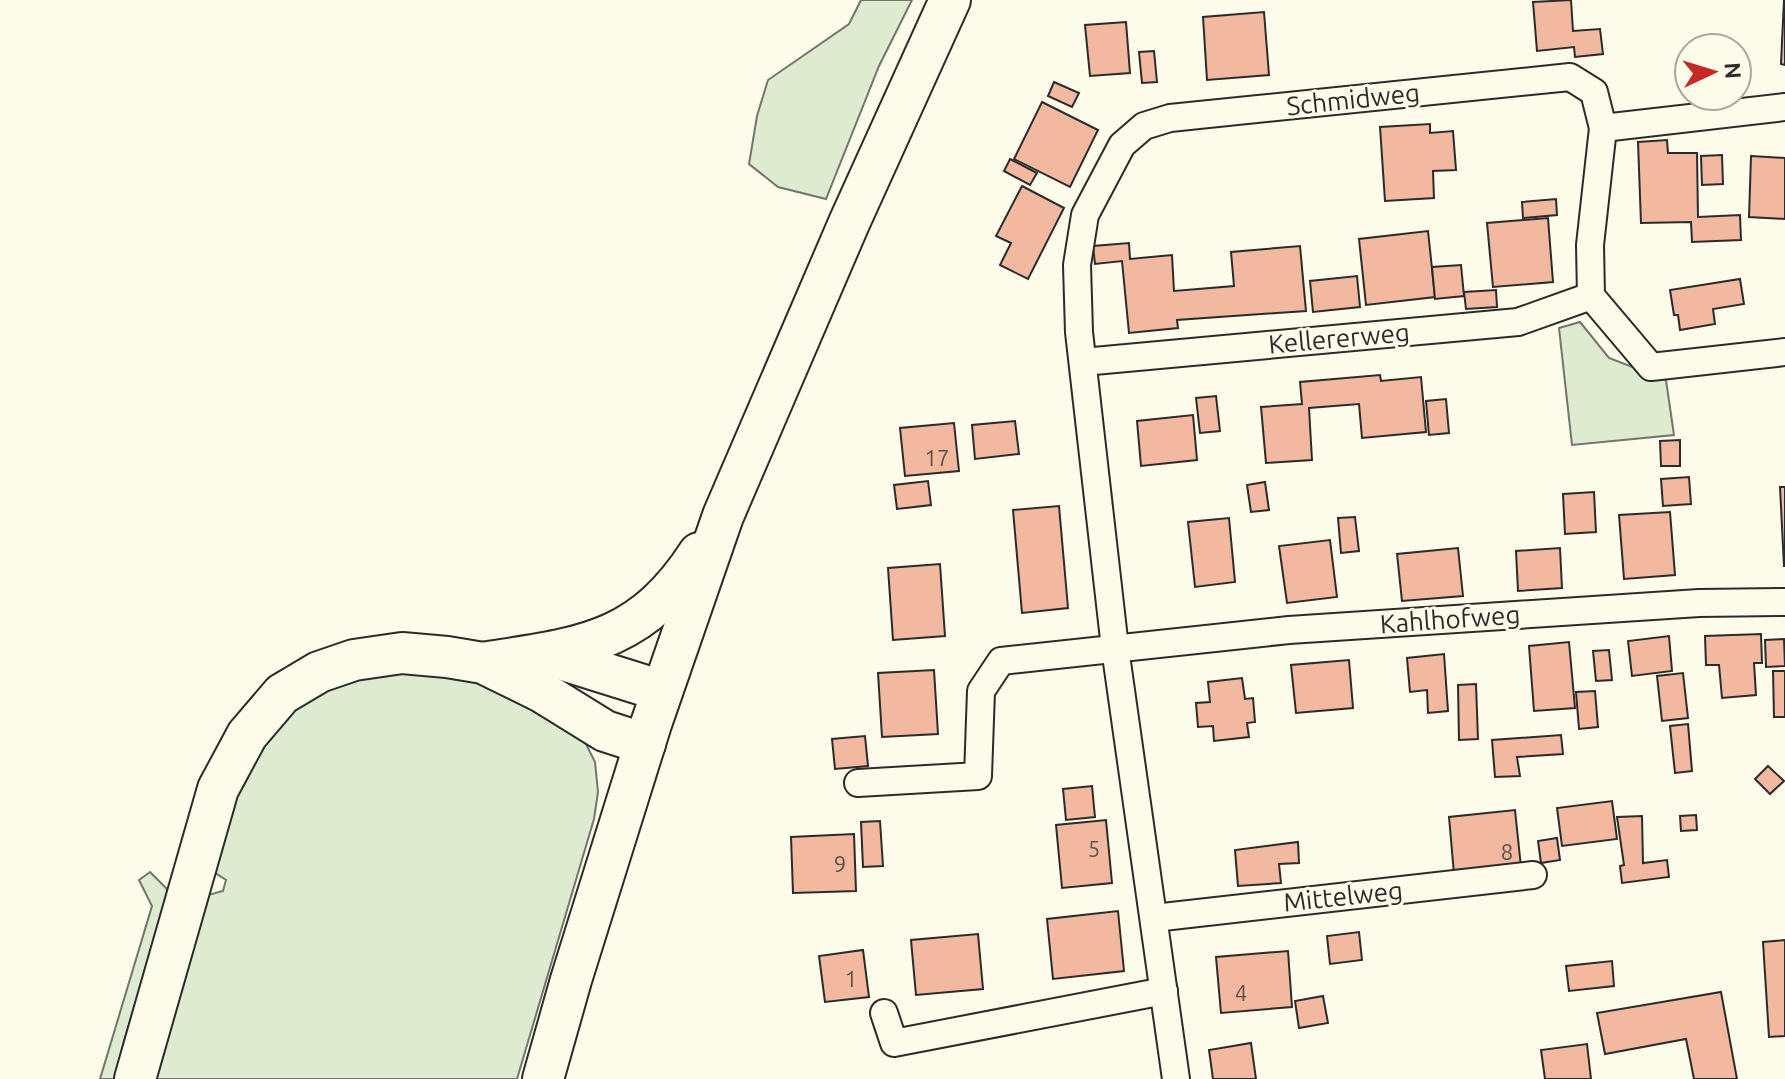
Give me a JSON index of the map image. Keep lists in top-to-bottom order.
{
  "streets": {
    "street": [
      "Schmidweg",
      "Kellererweg",
      "Kahlhofweg",
      "Mittelweg"
    ]
  },
  "crossings": [
    ["Schmidweg", "Kellererweg"]
  ],
  "house_numbers": [
    "17",
    "5",
    "8",
    "9",
    "1",
    "4"
  ],
  "north": "right"
}
